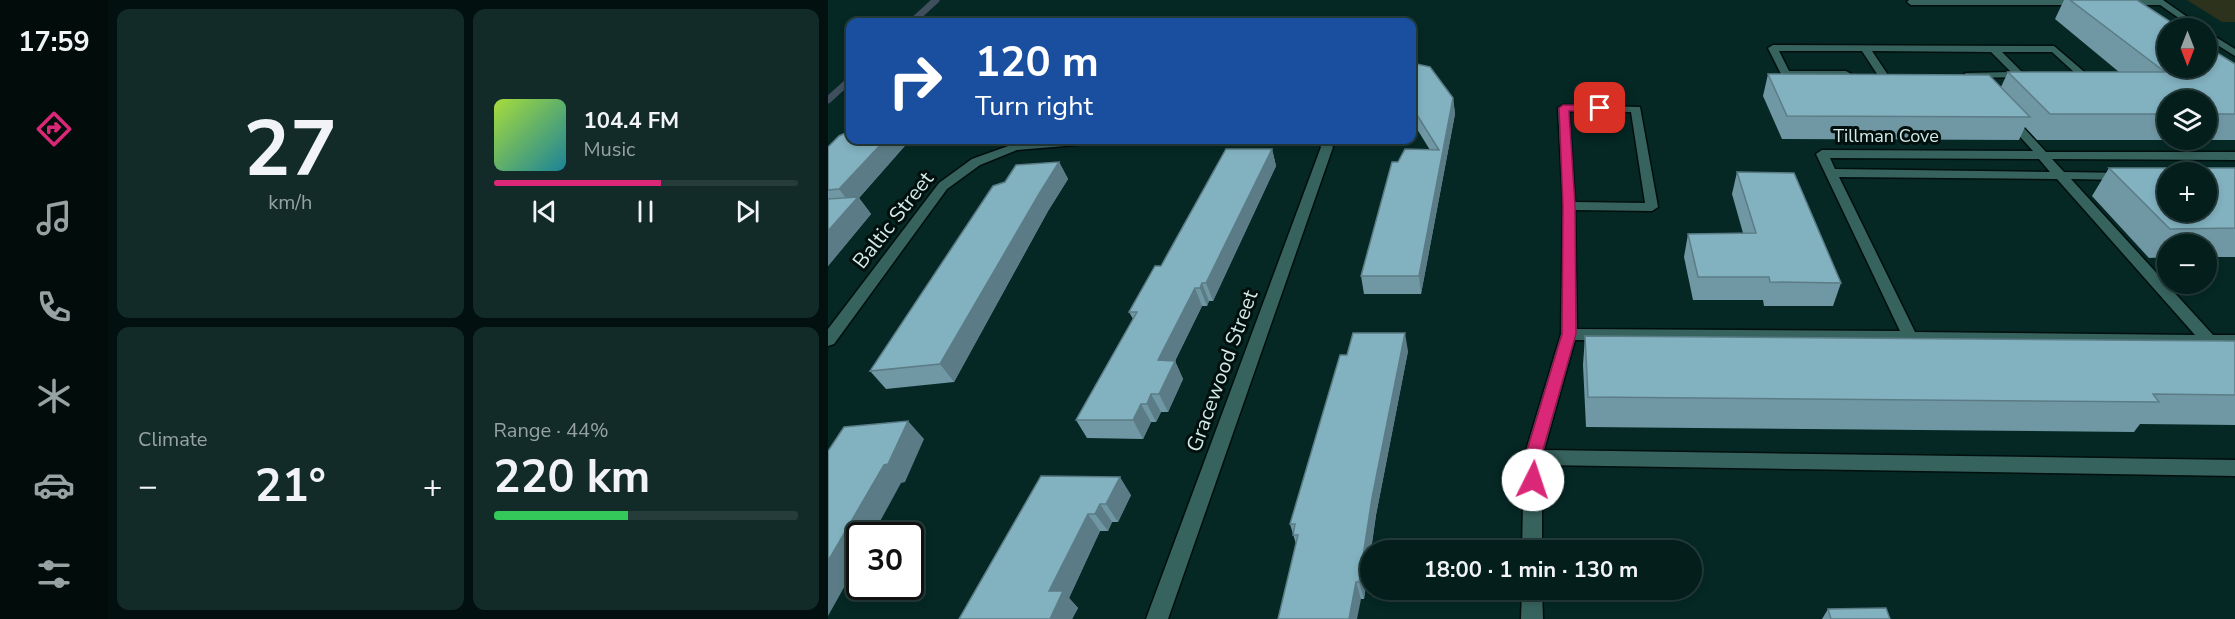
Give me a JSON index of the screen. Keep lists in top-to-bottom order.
{
  "streets": {
    "street": ["Tillman Cove", "Baltic Street", "Gracewood Street"]
  },
  "north": "bottom",
  "page": {
    "tabs": "17:59",
    "tile": [
      ["27", "km/h"],
      "Climate",
      ["Range · 44%", "220 km"]
    ],
    "map_buttons": ["+", "−"],
    "turn": ["120 m", "Turn right"],
    "song": ["104.4 FM", "Music"],
    "heat": ["−", "21°", "+"],
    "limit": "30",
    "trip": "18:00 · 1 min · 130 m"
  }
}
